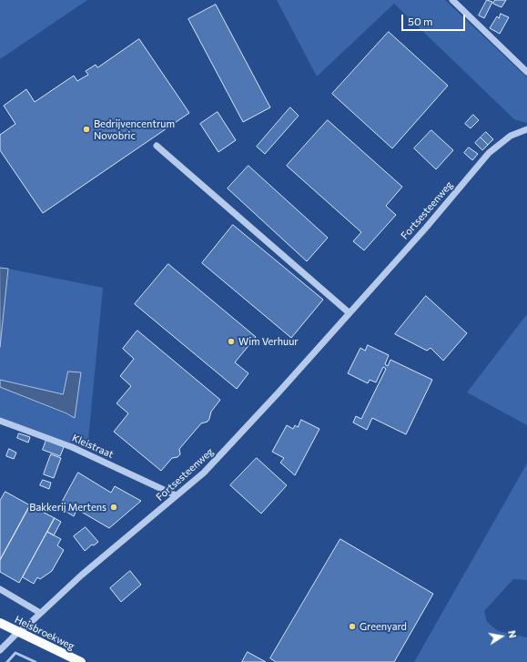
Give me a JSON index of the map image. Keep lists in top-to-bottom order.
{
  "streets": {
    "main road": ["Heisbroekweg"],
    "street": ["Fortsesteenweg", "Kleistraat"]
  },
  "crossings": [
    ["Fortsesteenweg", "Kleistraat"],
    ["Fortsesteenweg", "Heisbroekweg"]
  ],
  "places": [
    "Bedrijvencentrum Novobric",
    "Wim Verhuur",
    "Bakkerij Mertens",
    "Greenyard"
  ],
  "scale_bar": "50 m",
  "north": "right"
}
